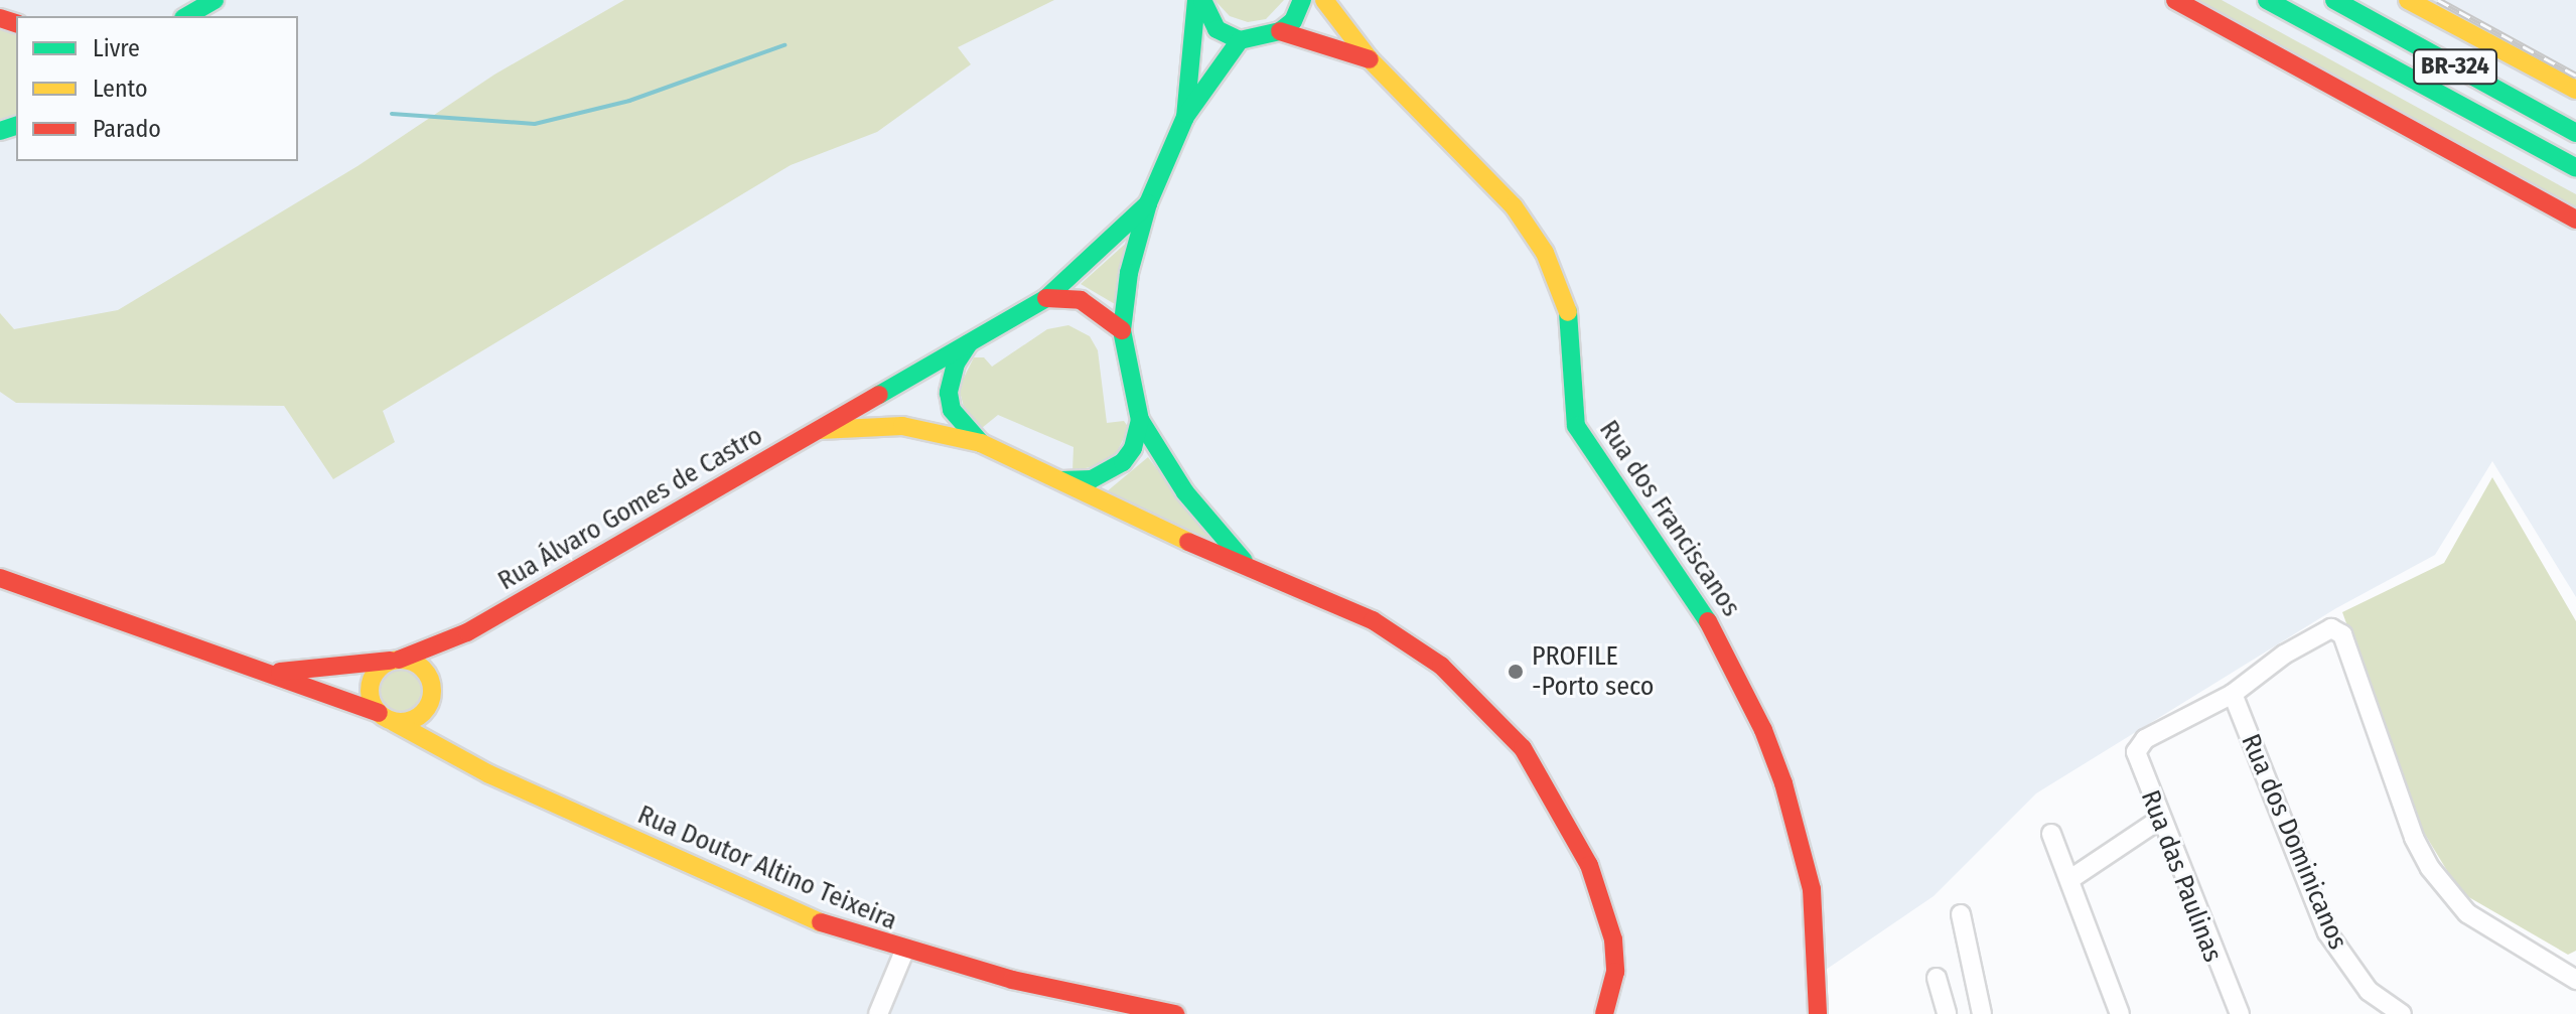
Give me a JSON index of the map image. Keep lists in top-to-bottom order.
{
  "streets": {
    "main road": [
      "BR-324",
      "Rua Álvaro Gomes de Castro",
      "Rua dos Franciscanos",
      "Rua Doutor Altino Teixeira"
    ],
    "street": ["Rua dos Dominicanos", "Rua das Paulinas"]
  },
  "crossings": [
    ["Rua Álvaro Gomes de Castro", "Rua Doutor Altino Teixeira"],
    ["Rua dos Dominicanos", "Rua das Paulinas"]
  ],
  "places": ["PROFILE -Porto seco"],
  "legend": ["Livre", "Lento", "Parado"]
}
